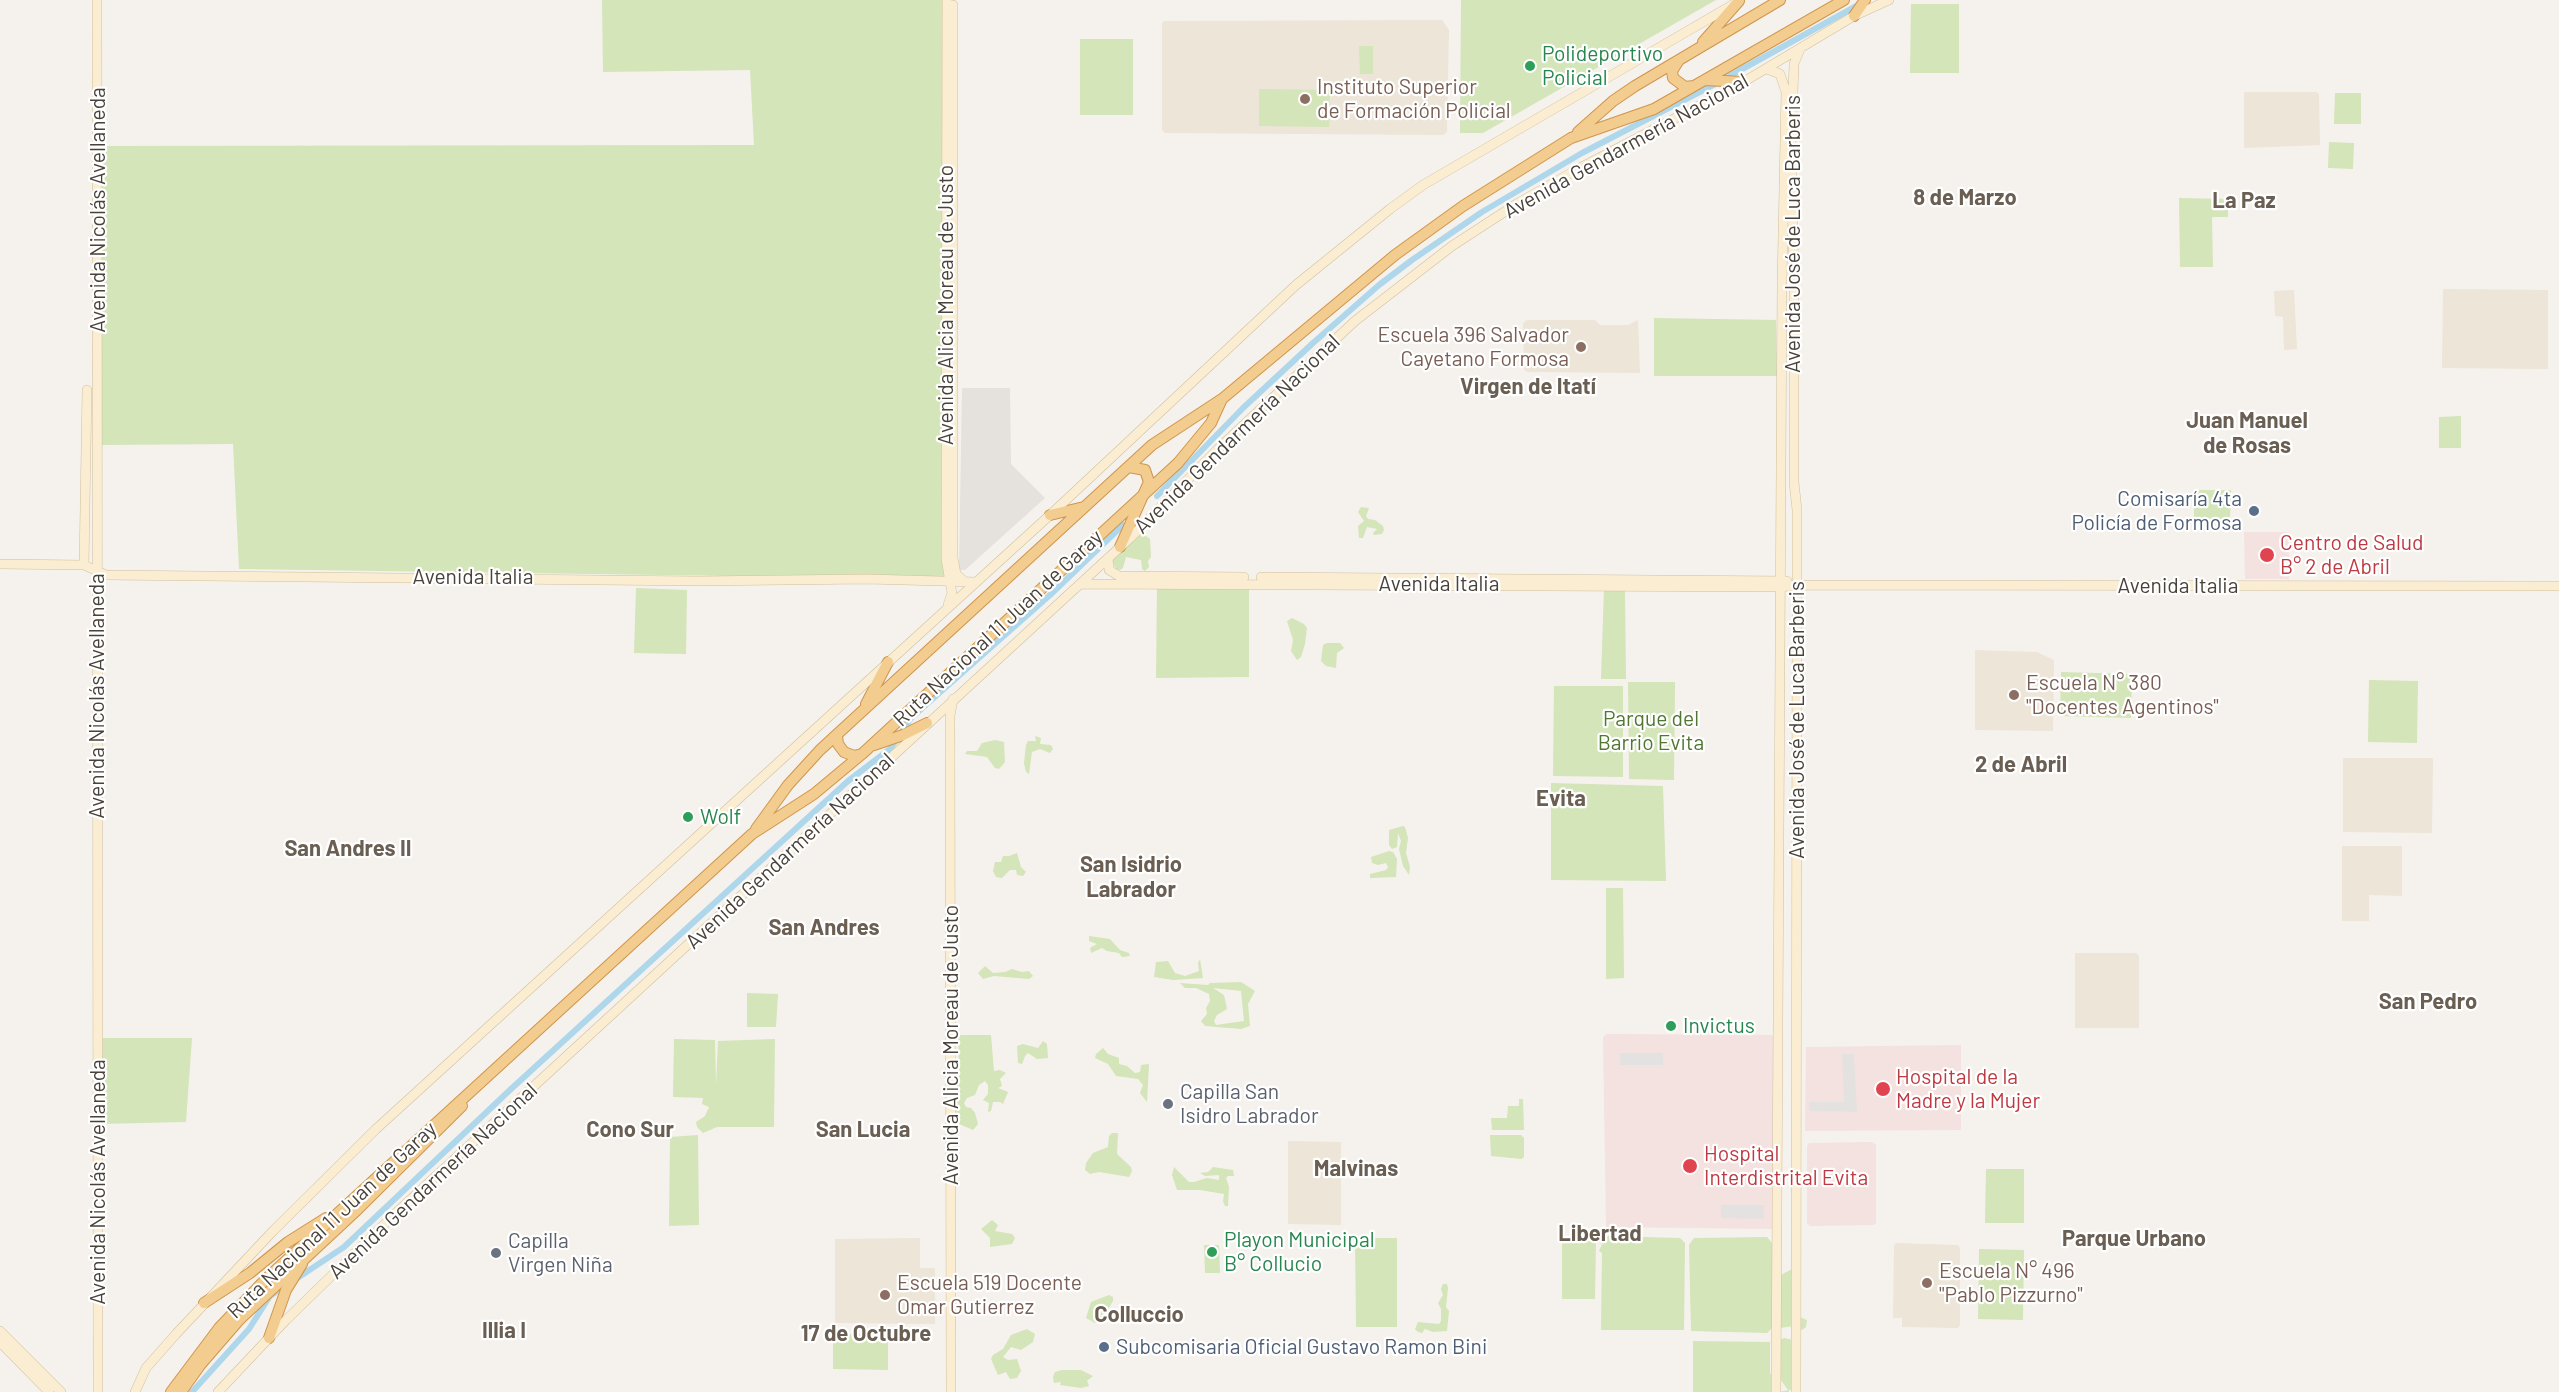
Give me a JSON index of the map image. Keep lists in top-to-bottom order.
{
  "streets": {
    "highway": ["Ruta Nacional 11 Juan de Garay"],
    "main road": [
      "Avenida Gendarmería Nacional",
      "Avenida Nicolás Avellaneda",
      "Avenida José de Luca Barberis",
      "Avenida Alicia Moreau de Justo",
      "Avenida Italia"
    ]
  },
  "crossings": [
    ["Avenida Gendarmería Nacional", "Avenida José de Luca Barberis"],
    ["Avenida Gendarmería Nacional", "Avenida Alicia Moreau de Justo"],
    ["Avenida Gendarmería Nacional", "Avenida Italia"],
    ["Avenida Nicolás Avellaneda", "Avenida Italia"],
    ["Avenida José de Luca Barberis", "Avenida Italia"],
    ["Avenida Alicia Moreau de Justo", "Avenida Italia"]
  ],
  "districts": [
    "8 de Marzo",
    "La Paz",
    "Virgen de Itatí",
    "Juan Manuel de Rosas",
    "2 de Abril",
    "Evita",
    "San Andres II",
    "San Isidrio Labrador",
    "San Andres",
    "San Pedro",
    "Cono Sur",
    "San Lucia",
    "Malvinas",
    "Libertad",
    "Parque Urbano",
    "Colluccio",
    "Illia I",
    "17 de Octubre"
  ],
  "parks": ["Parque del Barrio Evita"],
  "places": [
    "Polideportivo Policial",
    "Instituto Superior de Formación Policial",
    "Escuela 396 Salvador Cayetano Formosa",
    "Comisaría 4ta Policía de Formosa",
    "Centro de Salud B° 2 de Abril",
    "Escuela N° 380 \"Docentes Agentinos\"",
    "Wolf",
    "Invictus",
    "Hospital de la Madre y la Mujer",
    "Capilla San Isidro Labrador",
    "Hospital Interdistrital Evita",
    "Playon Municipal B° Collucio",
    "Capilla Virgen Niña",
    "Escuela N° 496 \"Pablo Pizzurno\"",
    "Escuela 519 Docente Omar Gutierrez",
    "Subcomisaria Oficial Gustavo Ramon Bini"
  ]
}
